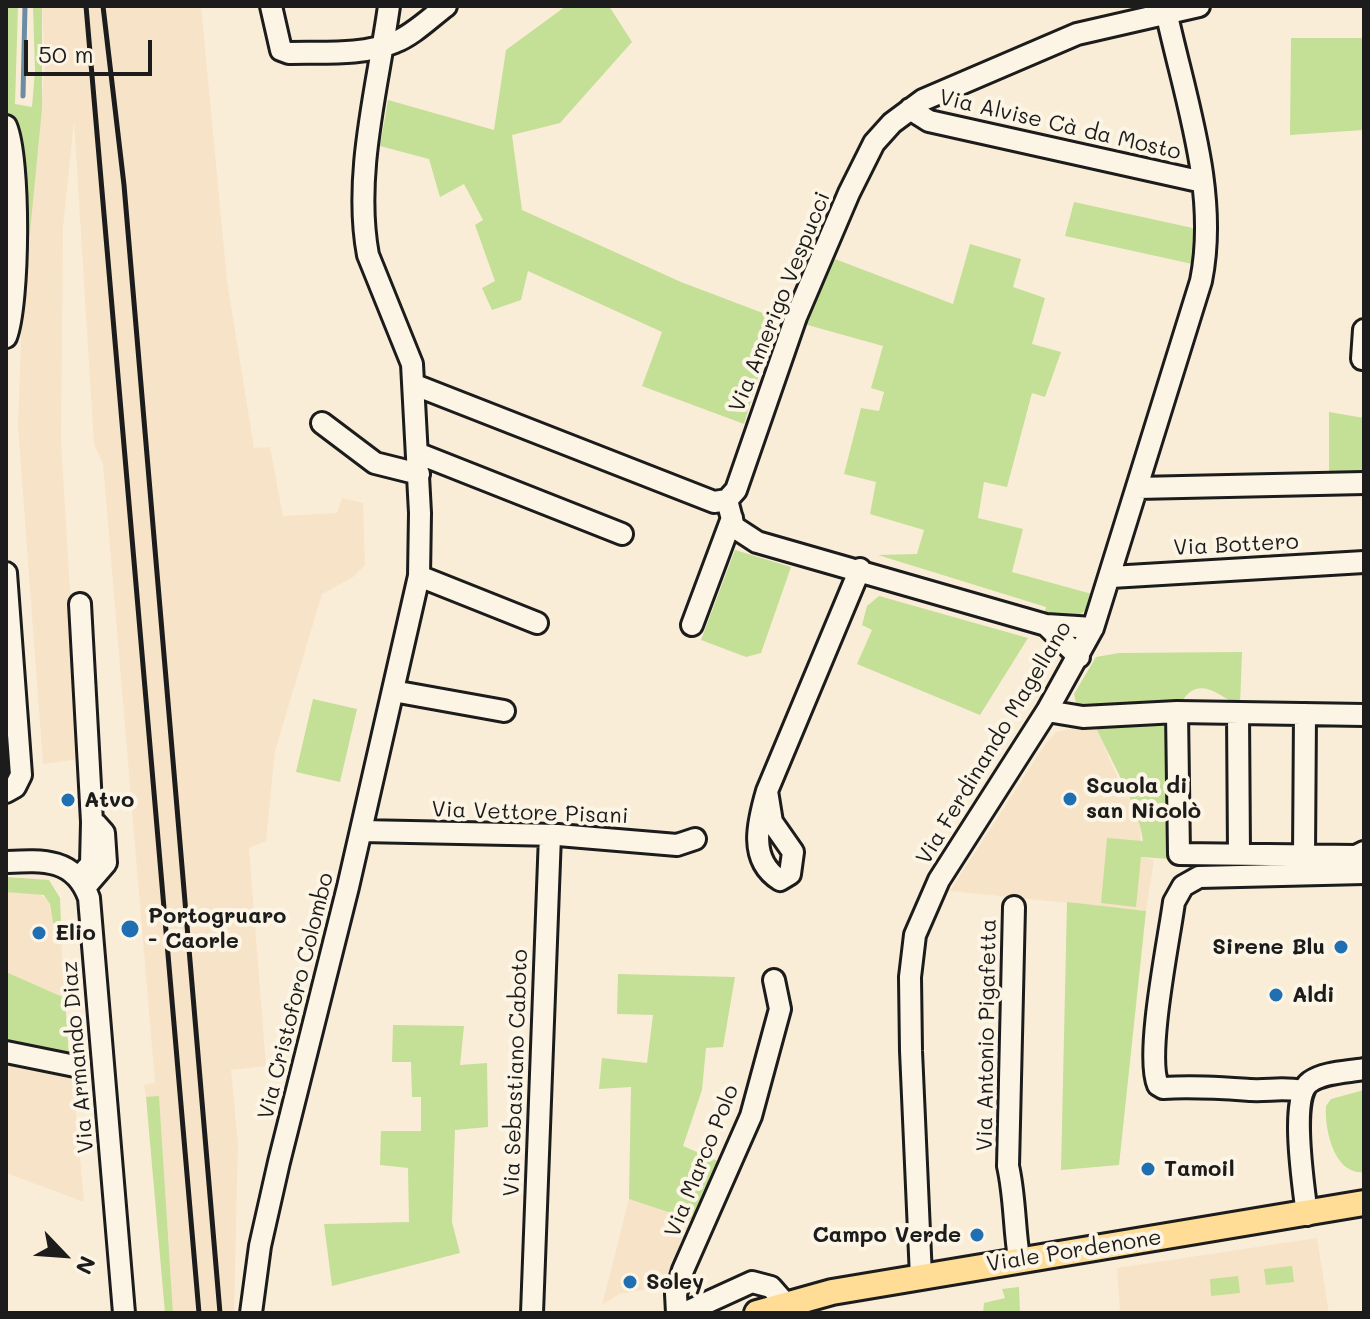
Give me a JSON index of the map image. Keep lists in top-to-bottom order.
{
  "streets": {
    "main road": ["Viale Pordenone"],
    "street": [
      "Via Alvise Cà da Mosto",
      "Via Amerigo Vespucci",
      "Via Bottero",
      "Via Ferdinando Magellano",
      "Via Vettore Pisani",
      "Via Cristoforo Colombo",
      "Via Antonio Pigafetta",
      "Via Armando Diaz",
      "Via Sebastiano Caboto",
      "Via Marco Polo"
    ]
  },
  "crossings": [
    ["Via Alvise Cà da Mosto", "Via Amerigo Vespucci"],
    ["Via Alvise Cà da Mosto", "Via Ferdinando Magellano"],
    ["Via Amerigo Vespucci", "Via Ferdinando Magellano"],
    ["Via Bottero", "Via Ferdinando Magellano"],
    ["Via Ferdinando Magellano", "Viale Pordenone"],
    ["Via Vettore Pisani", "Via Cristoforo Colombo"],
    ["Via Vettore Pisani", "Via Sebastiano Caboto"],
    ["Via Antonio Pigafetta", "Viale Pordenone"]
  ],
  "places": [
    "Scuola di san Nicolò",
    "Atvo",
    "Portogruaro - Caorle",
    "Elio",
    "Sirene Blu",
    "Aldi",
    "Tamoil",
    "Campo Verde",
    "Soley"
  ],
  "scale_bar": "50 m",
  "north": "bottom right"
}
